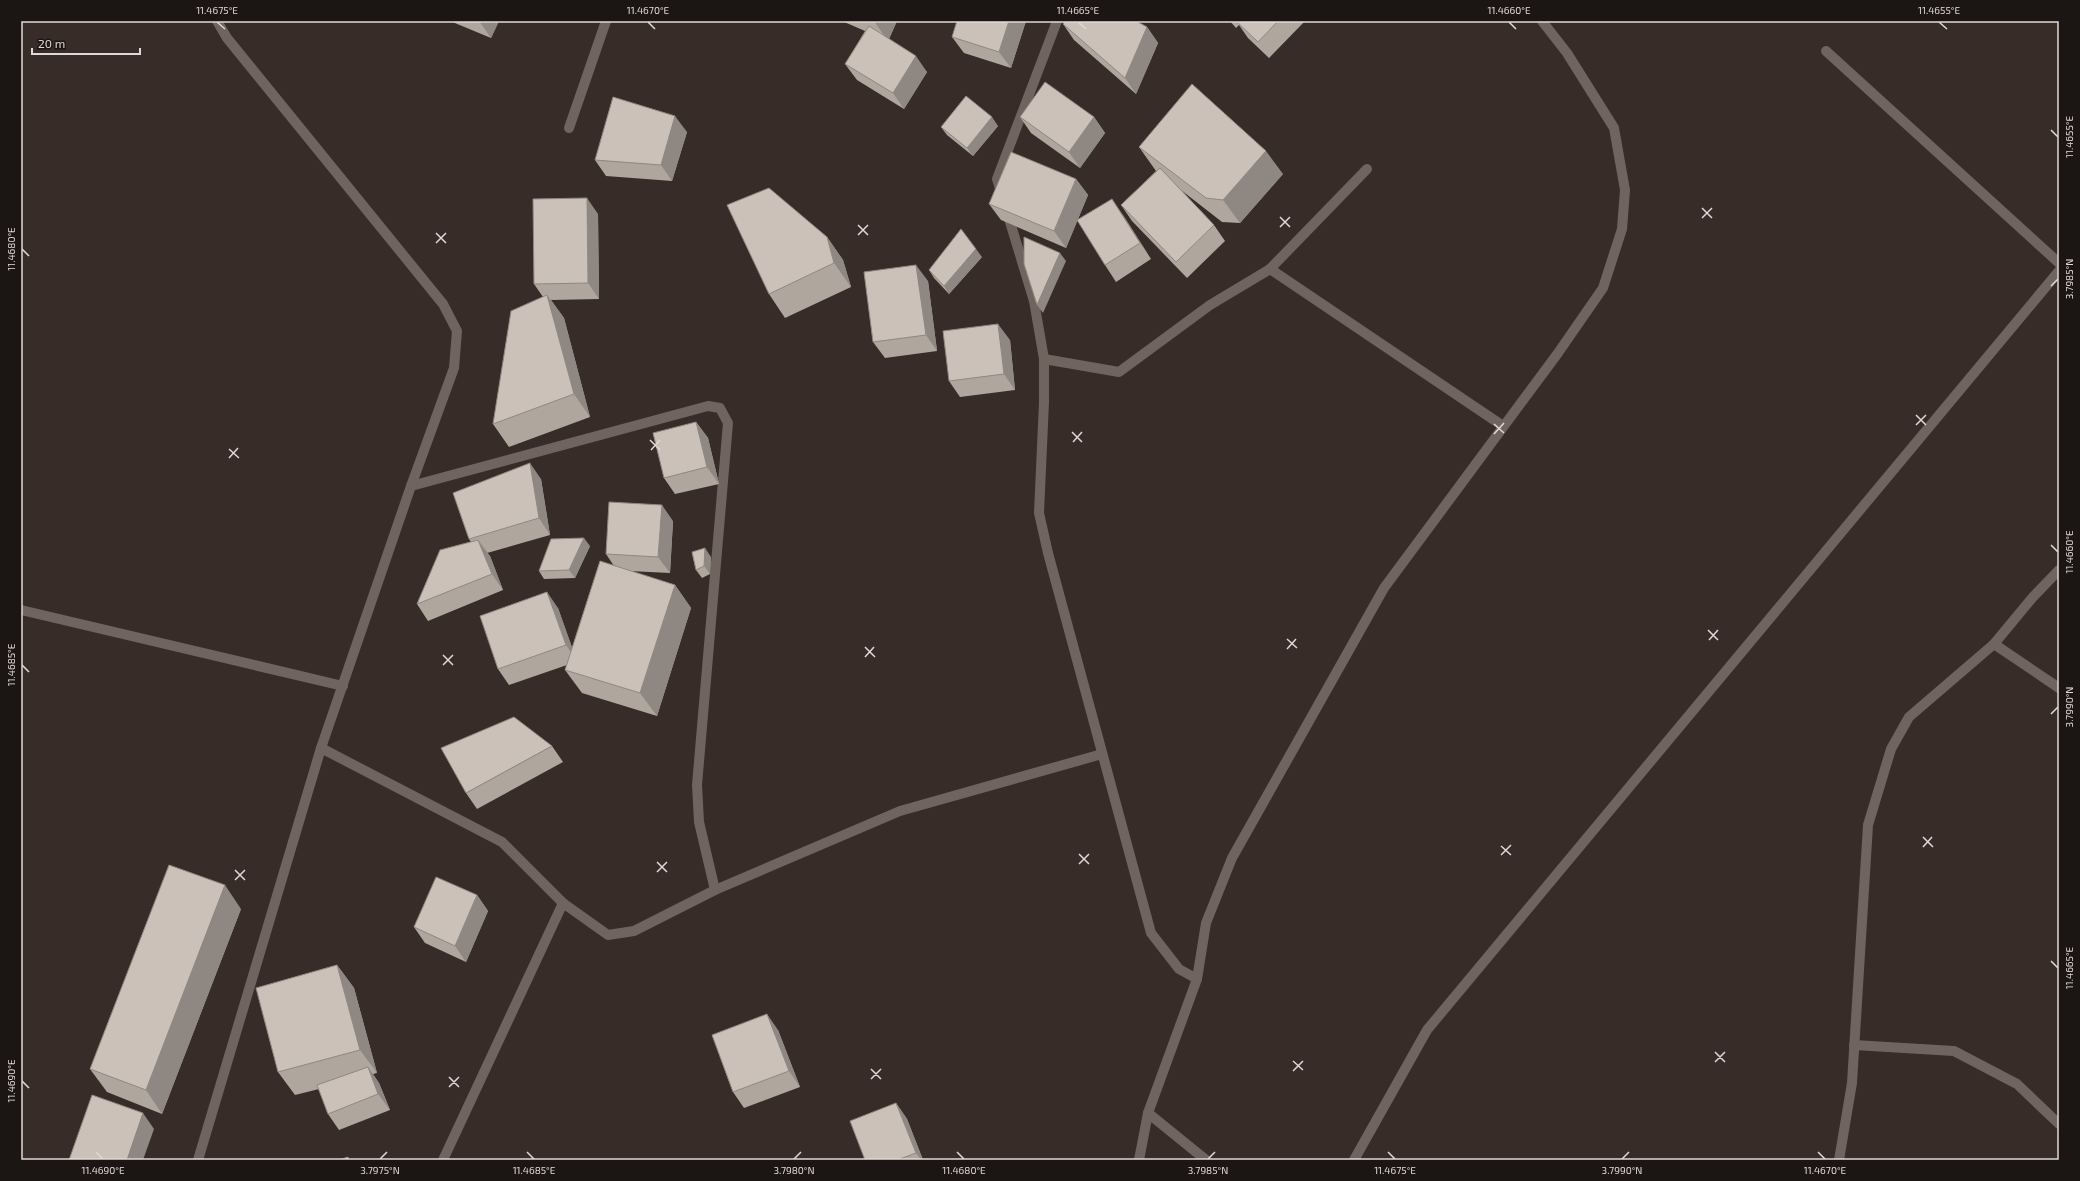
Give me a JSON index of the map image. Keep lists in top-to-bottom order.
{
  "scale_bar": "20 m",
  "coordinates": [
    "11.4675°E",
    "11.4670°E",
    "11.4665°E",
    "11.4660°E",
    "11.4655°E",
    "11.4680°E",
    "3.7985°N",
    "11.4685°E",
    "3.7990°N",
    "11.4690°E",
    "3.7975°N",
    "3.7980°N"
  ]
}
